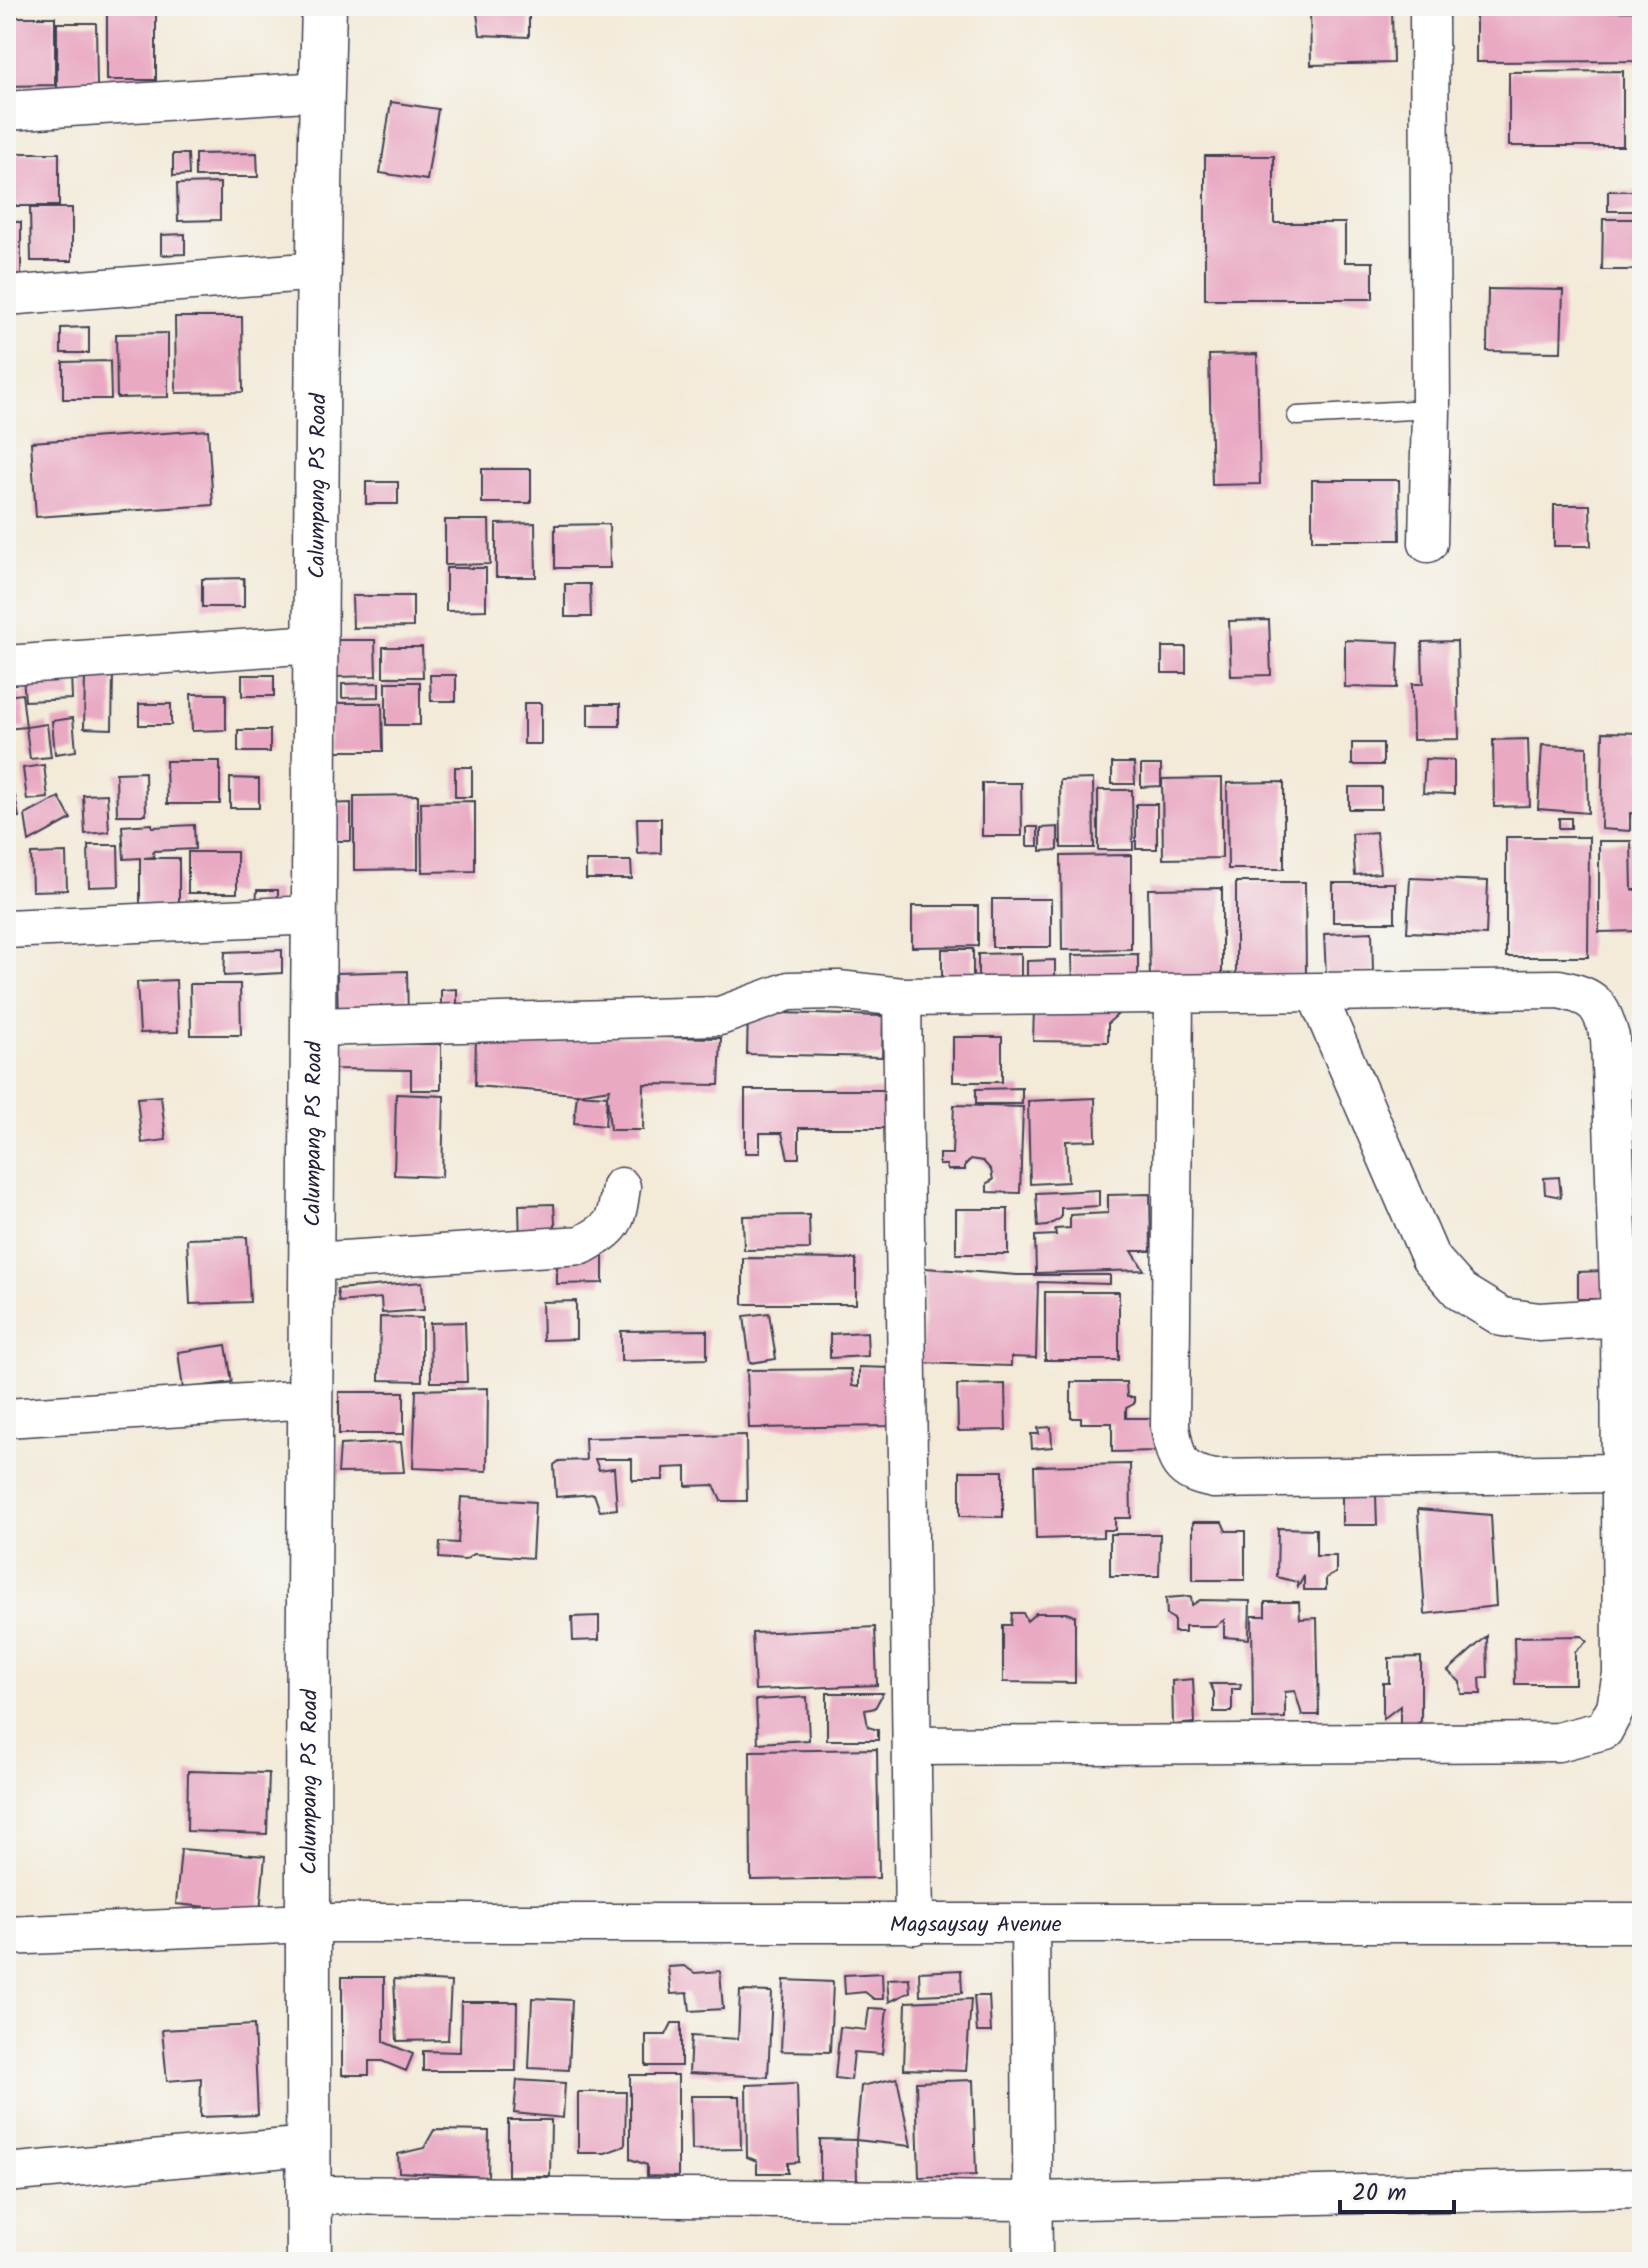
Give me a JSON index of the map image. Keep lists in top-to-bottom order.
{
  "streets": {
    "street": ["Calumpang PS Road", "Magsaysay Avenue"]
  },
  "crossings": [
    ["Calumpang PS Road", "Magsaysay Avenue"]
  ],
  "scale_bar": "20 m"
}
